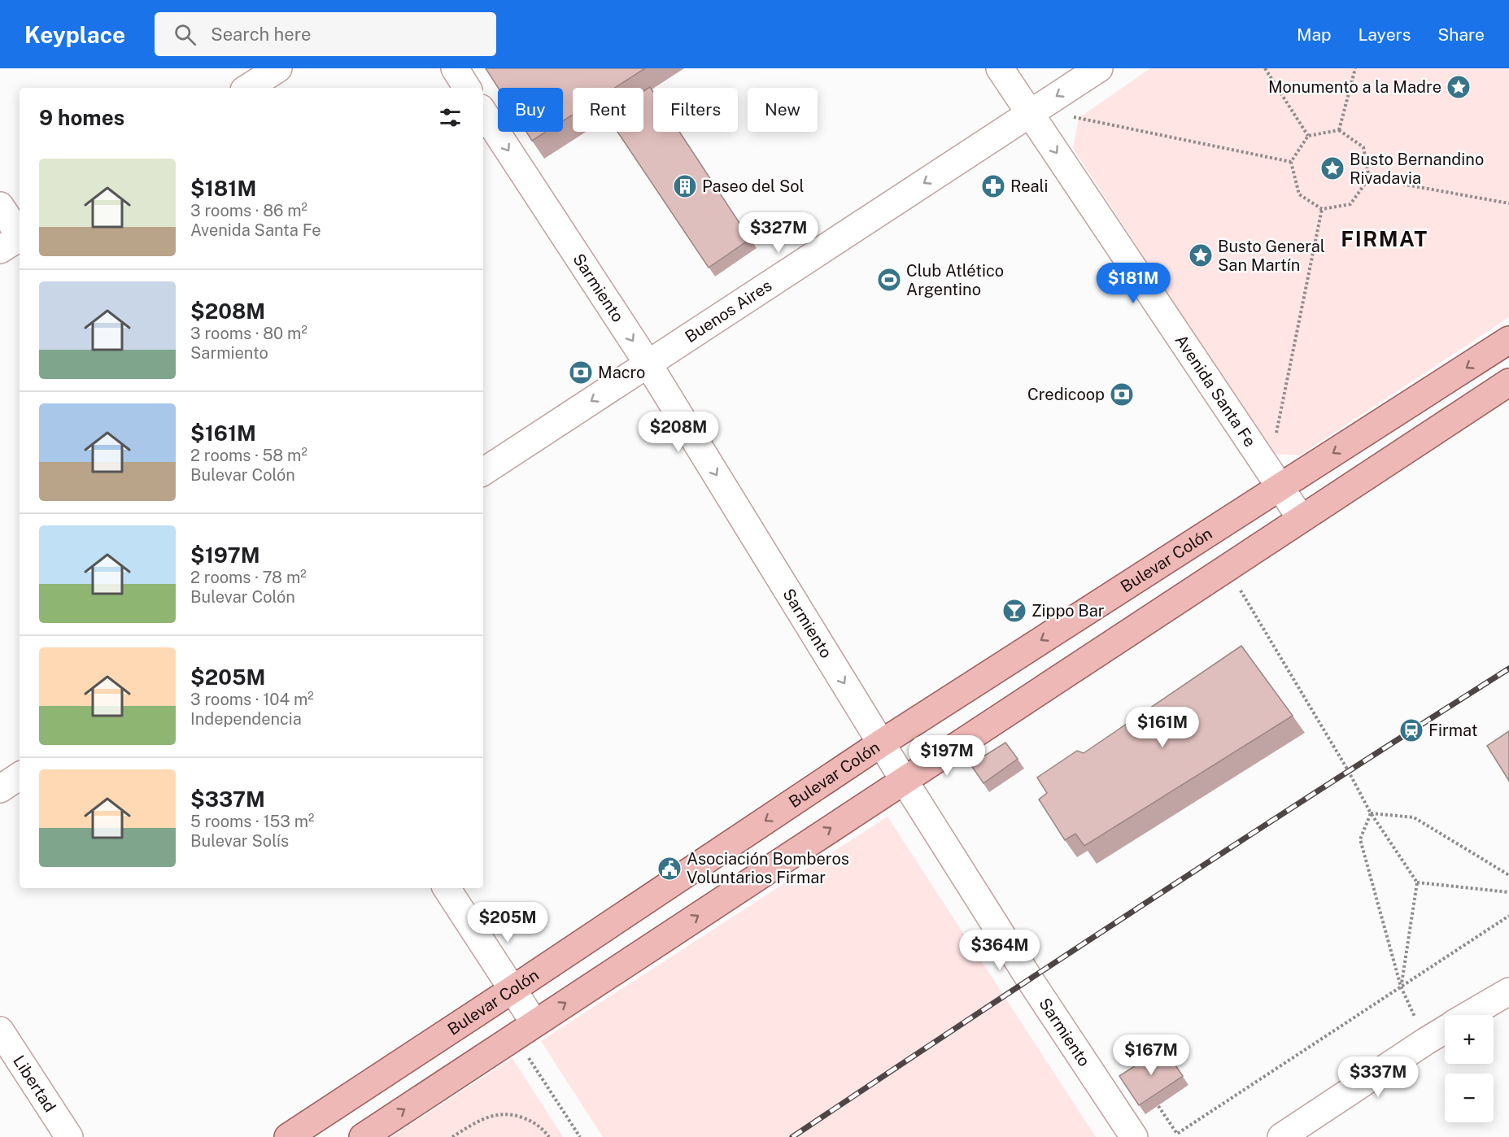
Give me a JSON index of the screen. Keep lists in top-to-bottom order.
{
  "streets": {
    "main road": ["Bulevar Colón"],
    "street": [
      "Sarmiento",
      "Buenos Aires",
      "Avenida Santa Fe",
      "Libertad"
    ]
  },
  "crossings": [
    ["Sarmiento", "Buenos Aires"],
    ["Sarmiento", "Bulevar Colón"],
    ["Buenos Aires", "Avenida Santa Fe"],
    ["Avenida Santa Fe", "Bulevar Colón"]
  ],
  "one_way": ["Sarmiento", "Buenos Aires", "Avenida Santa Fe"],
  "districts": ["FIRMAT"],
  "places": {
    "place": ["Monumento a la Madre", "Busto Bernandino Rivadavia", "Busto General San Martín"],
    "building": ["Paseo del Sol"],
    "pharmacy": ["Reali"],
    "sports": ["Club Atlético Argentino"],
    "bank": ["Macro", "Credicoop"],
    "bar": ["Zippo Bar"],
    "station": ["Firmat"],
    "public building": ["Asociación Bomberos Voluntarios Firmar"]
  },
  "page": {
    "header": "Keyplace",
    "search": "Search here",
    "nav": ["Map", "Layers", "Share"],
    "chip": [
      "Buy",
      "Rent",
      "Filters",
      "New"
    ],
    "heading": "9 homes",
    "list": [
      {
        "name": "$181M",
        "note": "3 rooms · 86 m² · Avenida Santa Fe"
      },
      {
        "name": "$208M",
        "note": "3 rooms · 80 m² · Sarmiento"
      },
      {
        "name": "$161M",
        "note": "2 rooms · 58 m² · Bulevar Colón"
      },
      {
        "name": "$197M",
        "note": "2 rooms · 78 m² · Bulevar Colón"
      },
      {
        "name": "$205M",
        "note": "3 rooms · 104 m² · Independencia"
      },
      {
        "name": "$337M",
        "note": "5 rooms · 153 m² · Bulevar Solís"
      }
    ],
    "price": [
      "$327M",
      "$181M",
      "$208M",
      "$161M",
      "$197M",
      "$205M",
      "$364M",
      "$167M",
      "$337M"
    ],
    "map_buttons": ["+", "−"]
  }
}
